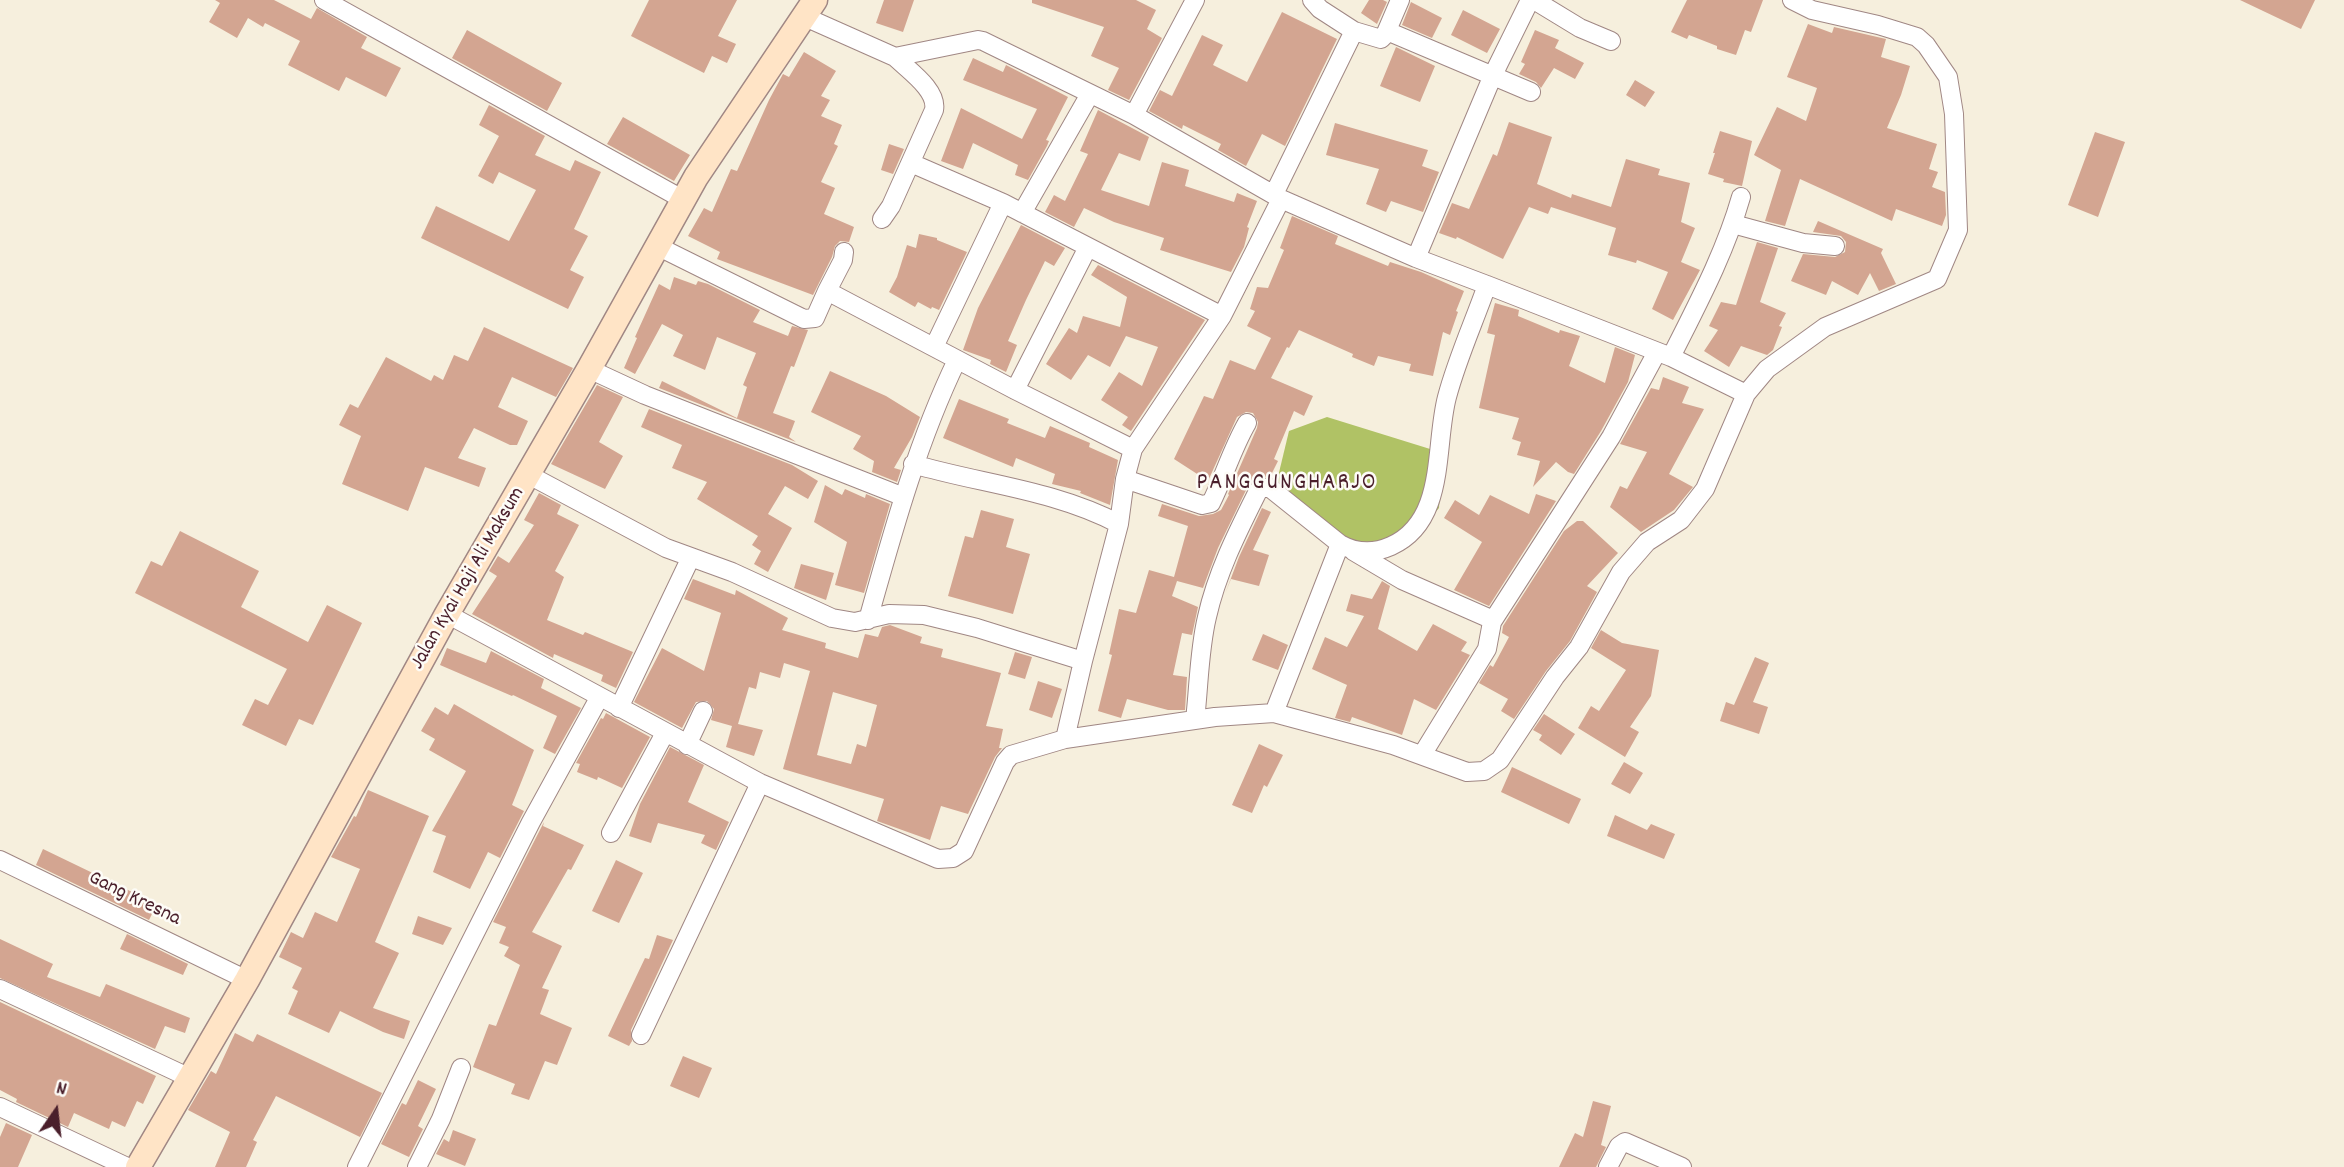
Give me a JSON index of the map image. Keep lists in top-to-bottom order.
{
  "streets": {
    "street": ["Jalan Kyai Haji Ali Maksum", "Gang Kresna"]
  },
  "crossings": [
    ["Jalan Kyai Haji Ali Maksum", "Gang Kresna"]
  ],
  "districts": ["PANGGUNGHARJO"],
  "north": "top"
}
